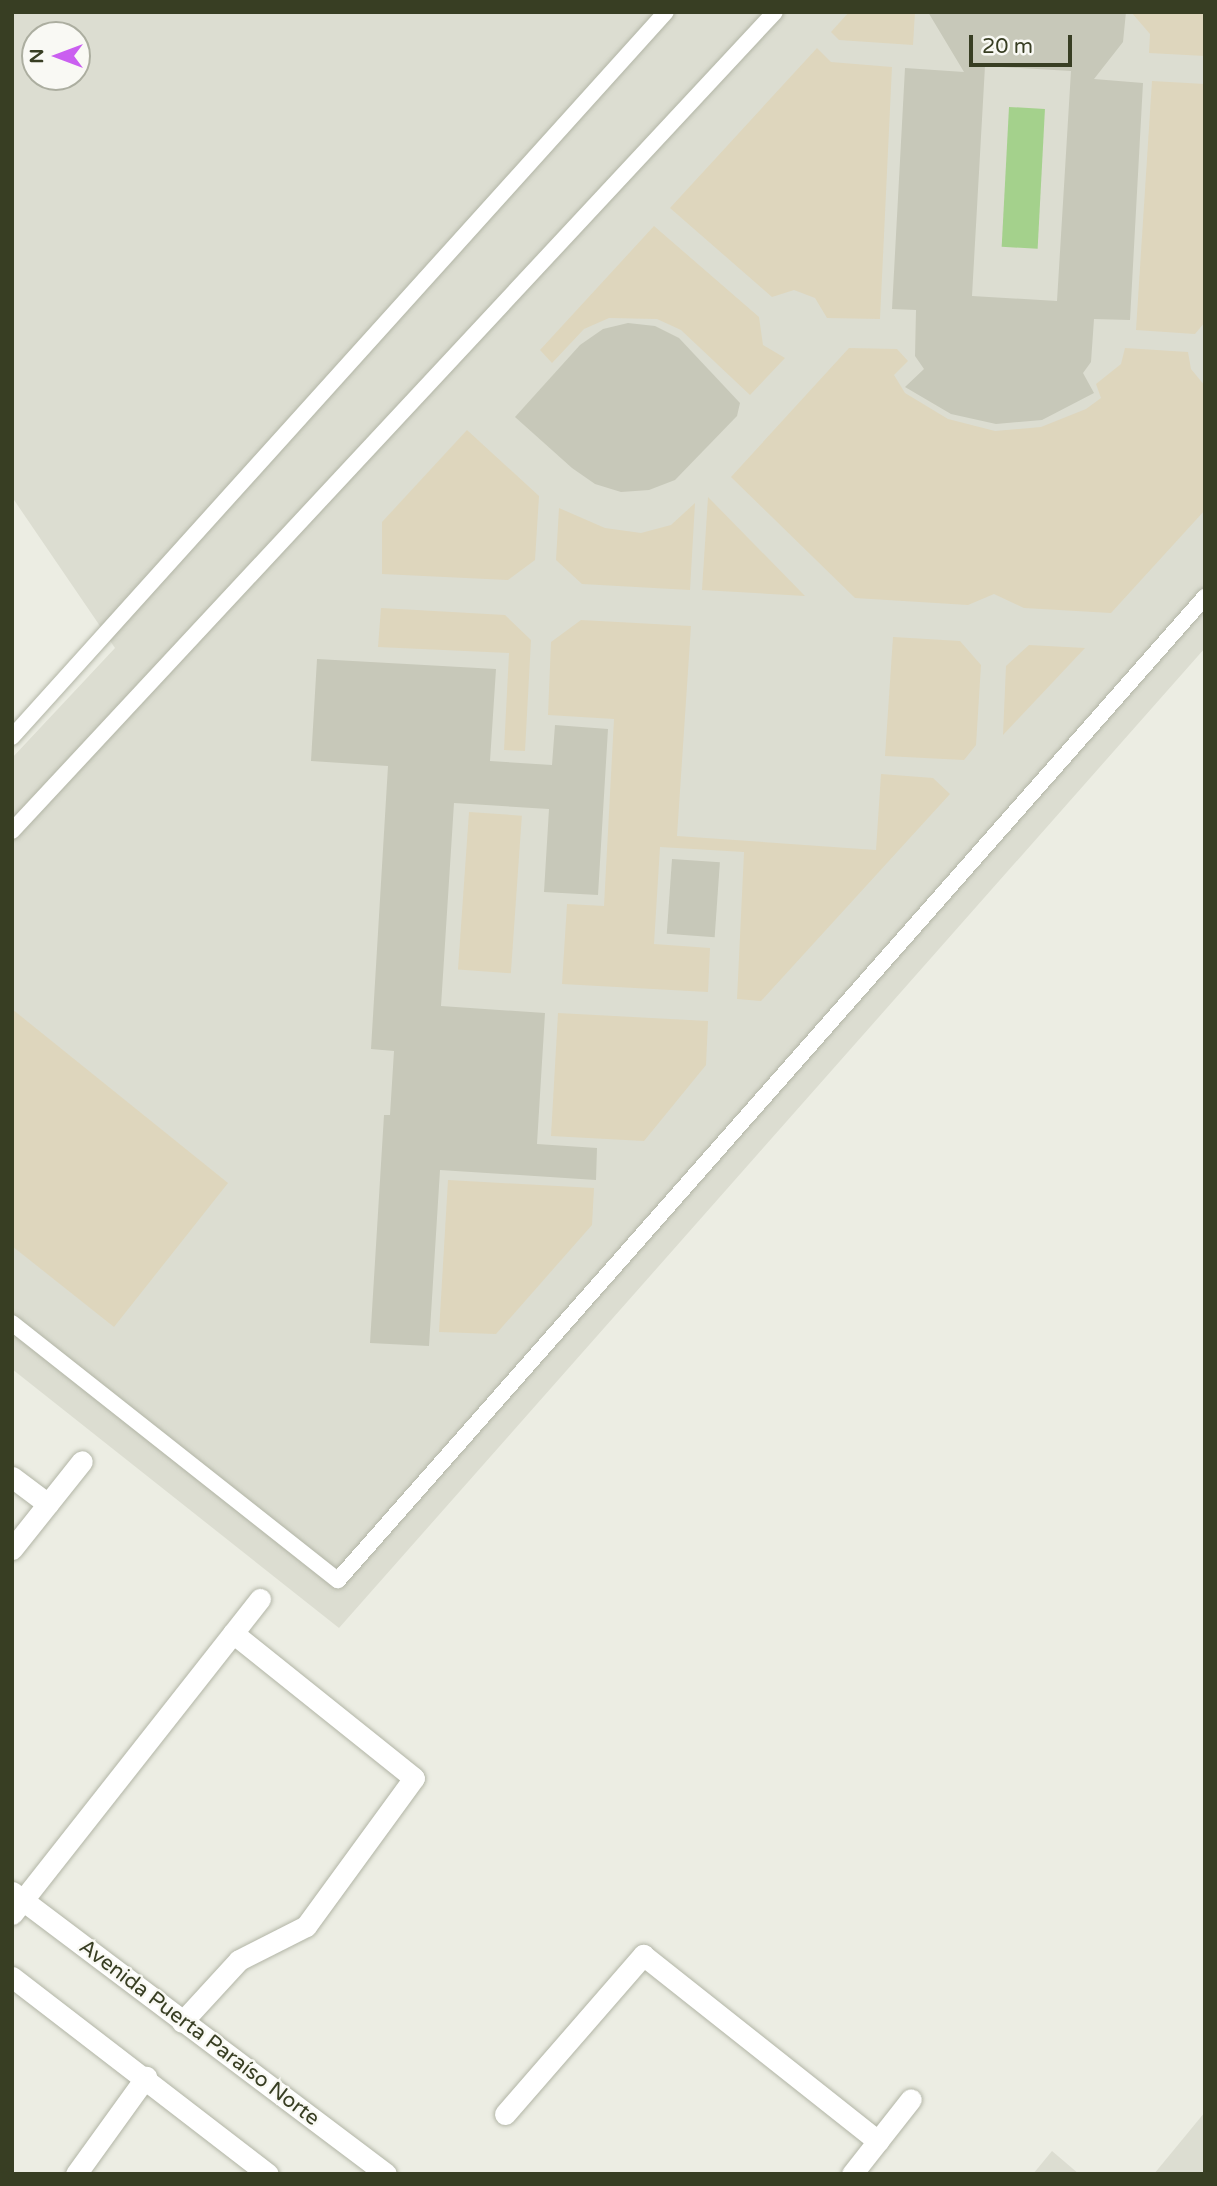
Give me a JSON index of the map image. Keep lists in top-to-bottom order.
{
  "streets": {
    "street": ["Avenida Puerta Paraíso Norte"]
  },
  "scale_bar": "20 m",
  "north": "left"
}
